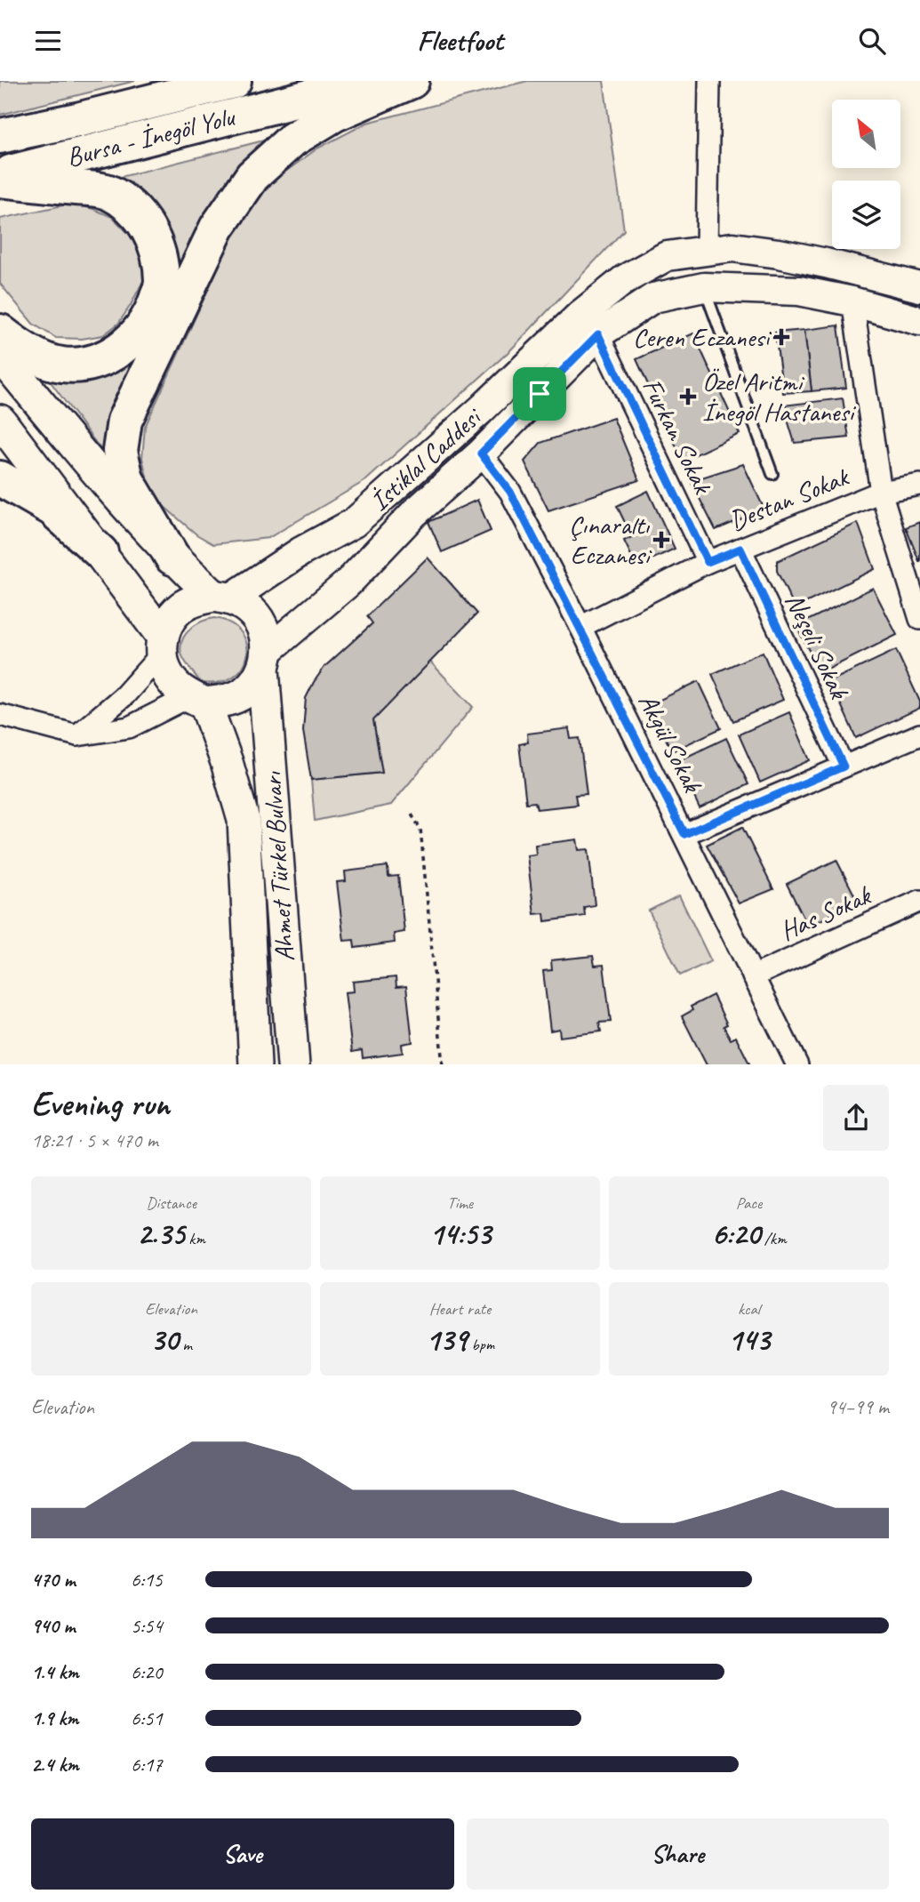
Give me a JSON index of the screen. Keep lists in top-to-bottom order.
{
  "streets": {
    "highway": ["Bursa - İnegöl Yolu"],
    "main road": ["İstiklal Caddesi", "Ahmet Türkel Bulvarı"],
    "street": [
      "Furkan Sokak",
      "Destan Sokak",
      "Neşeli Sokak",
      "Akgül Sokak",
      "Has Sokak"
    ]
  },
  "crossings": [
    ["Furkan Sokak", "İstiklal Caddesi"],
    ["Furkan Sokak", "Destan Sokak"],
    ["İstiklal Caddesi", "Akgül Sokak"],
    ["İstiklal Caddesi", "Ahmet Türkel Bulvarı"],
    ["Destan Sokak", "Neşeli Sokak"],
    ["Destan Sokak", "Akgül Sokak"],
    ["Akgül Sokak", "Has Sokak"]
  ],
  "places": {
    "health": ["Ceren Eczanesi", "Özel Aritmi İnegöl Hastanesi", "Çınaraltı Eczanesi"]
  },
  "north": "top left",
  "page": {
    "header": "Fleetfoot",
    "heading": ["Evening run", "18:21 · 5 × 470 m"],
    "stats": [
      ["Distance", "2.35 km"],
      ["Time", "14:53"],
      ["Pace", "6:20 /km"],
      ["Elevation", "30 m"],
      ["Heart rate", "139 bpm"],
      ["kcal", "143"]
    ],
    "chart": ["Elevation", "94–99 m"],
    "list": [
      {
        "name": "470 m",
        "note": "6:15"
      },
      {
        "name": "940 m",
        "note": "5:54"
      },
      {
        "name": "1.4 km",
        "note": "6:20"
      },
      {
        "name": "1.9 km",
        "note": "6:51"
      },
      {
        "name": "2.4 km",
        "note": "6:17"
      }
    ],
    "buttons": ["Save", "Share"]
  }
}
